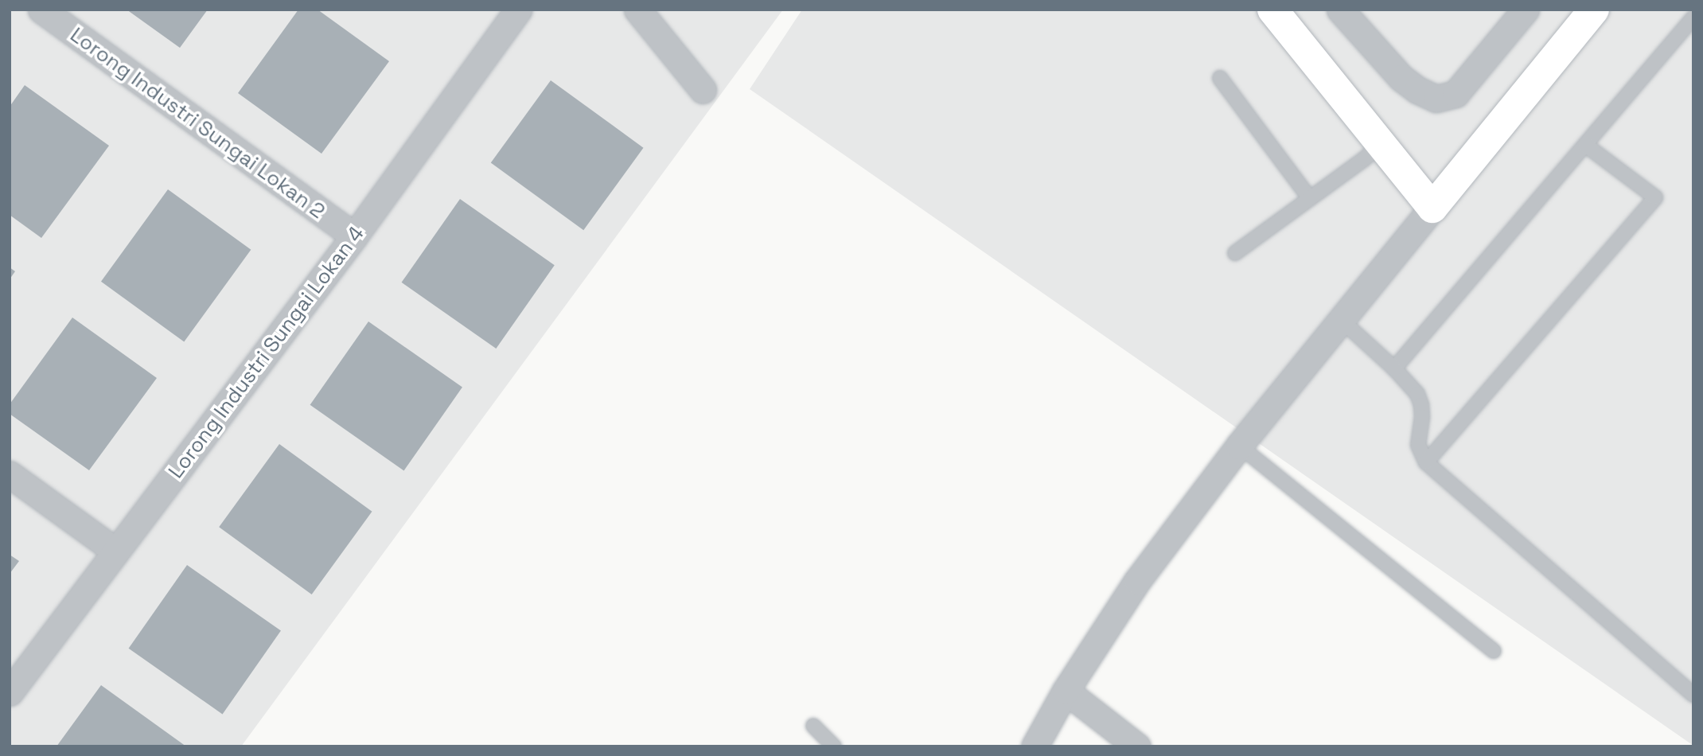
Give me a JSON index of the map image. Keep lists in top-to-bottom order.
{
  "streets": {
    "street": ["Lorong Industri Sungai Lokan 2", "Lorong Industri Sungai Lokan 4"]
  },
  "crossings": [
    ["Lorong Industri Sungai Lokan 2", "Lorong Industri Sungai Lokan 4"]
  ]
}
